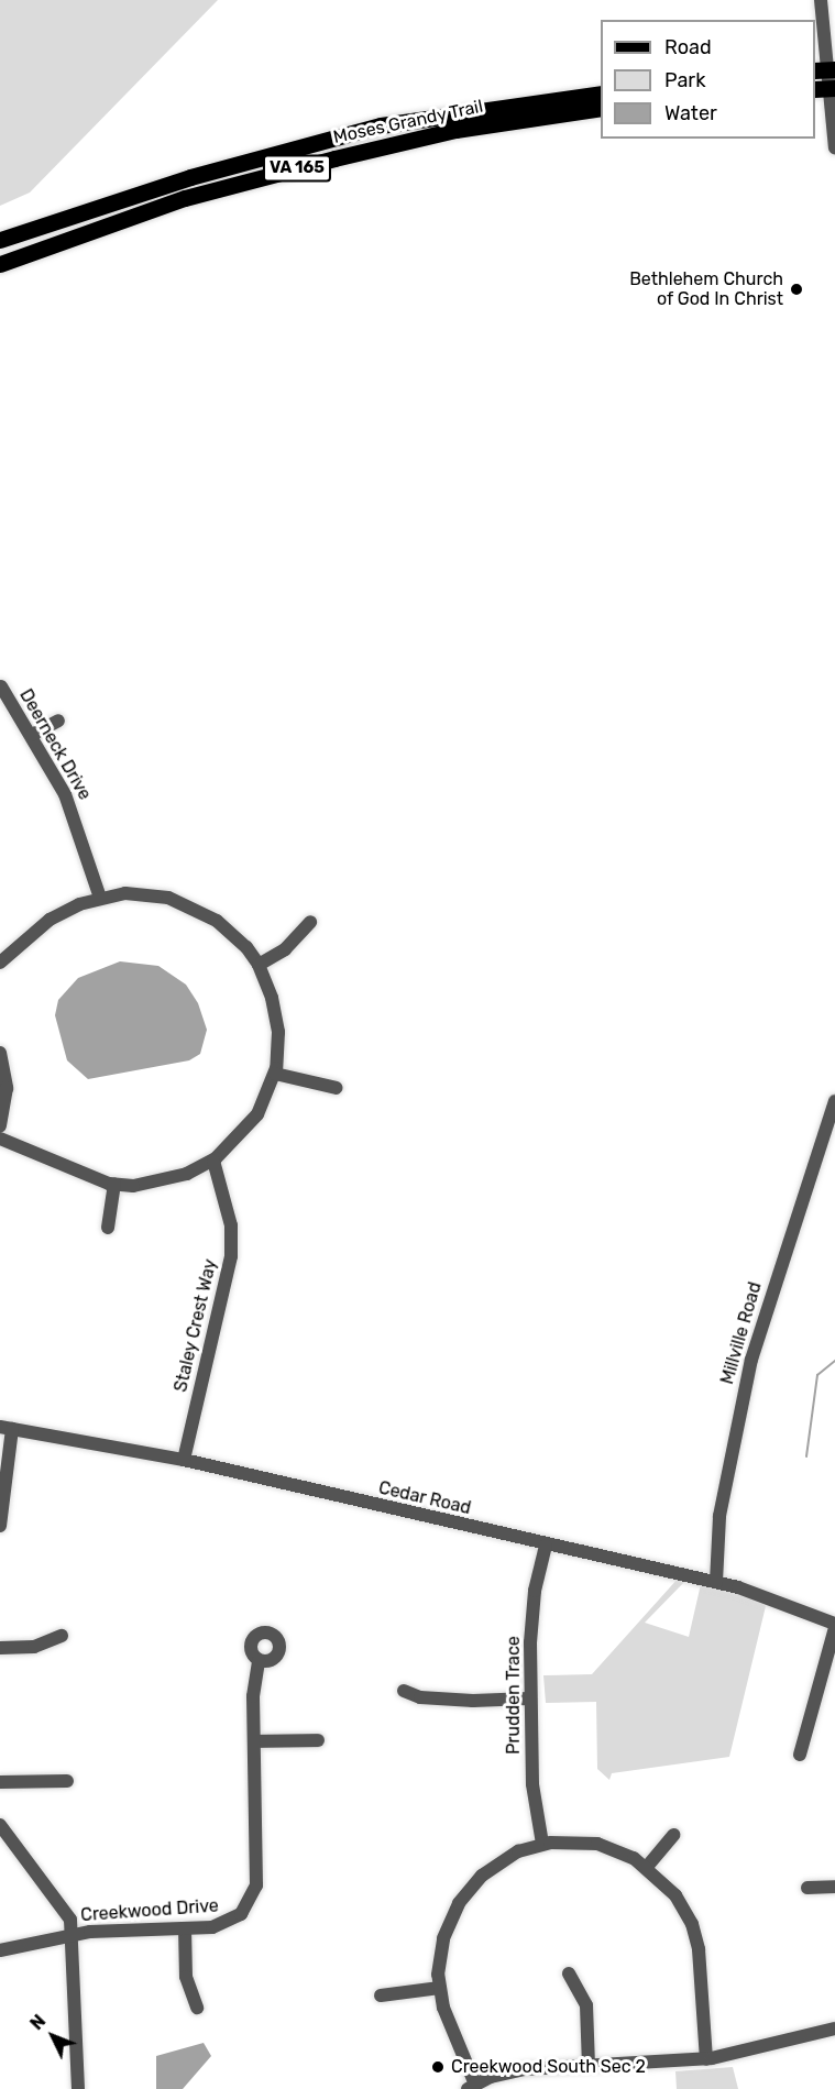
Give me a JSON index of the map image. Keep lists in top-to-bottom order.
{
  "streets": {
    "main road": ["Moses Grandy Trail", "VA 165"],
    "street": [
      "Deerneck Drive",
      "Staley Crest Way",
      "Millville Road",
      "Cedar Road",
      "Prudden Trace",
      "Creekwood Drive"
    ]
  },
  "crossings": [
    ["Staley Crest Way", "Cedar Road"],
    ["Millville Road", "Cedar Road"],
    ["Cedar Road", "Prudden Trace"]
  ],
  "places": ["Bethlehem Church of God In Christ", "Creekwood South Sec 2"],
  "legend": ["Road", "Park", "Water"],
  "north": "top left"
}
